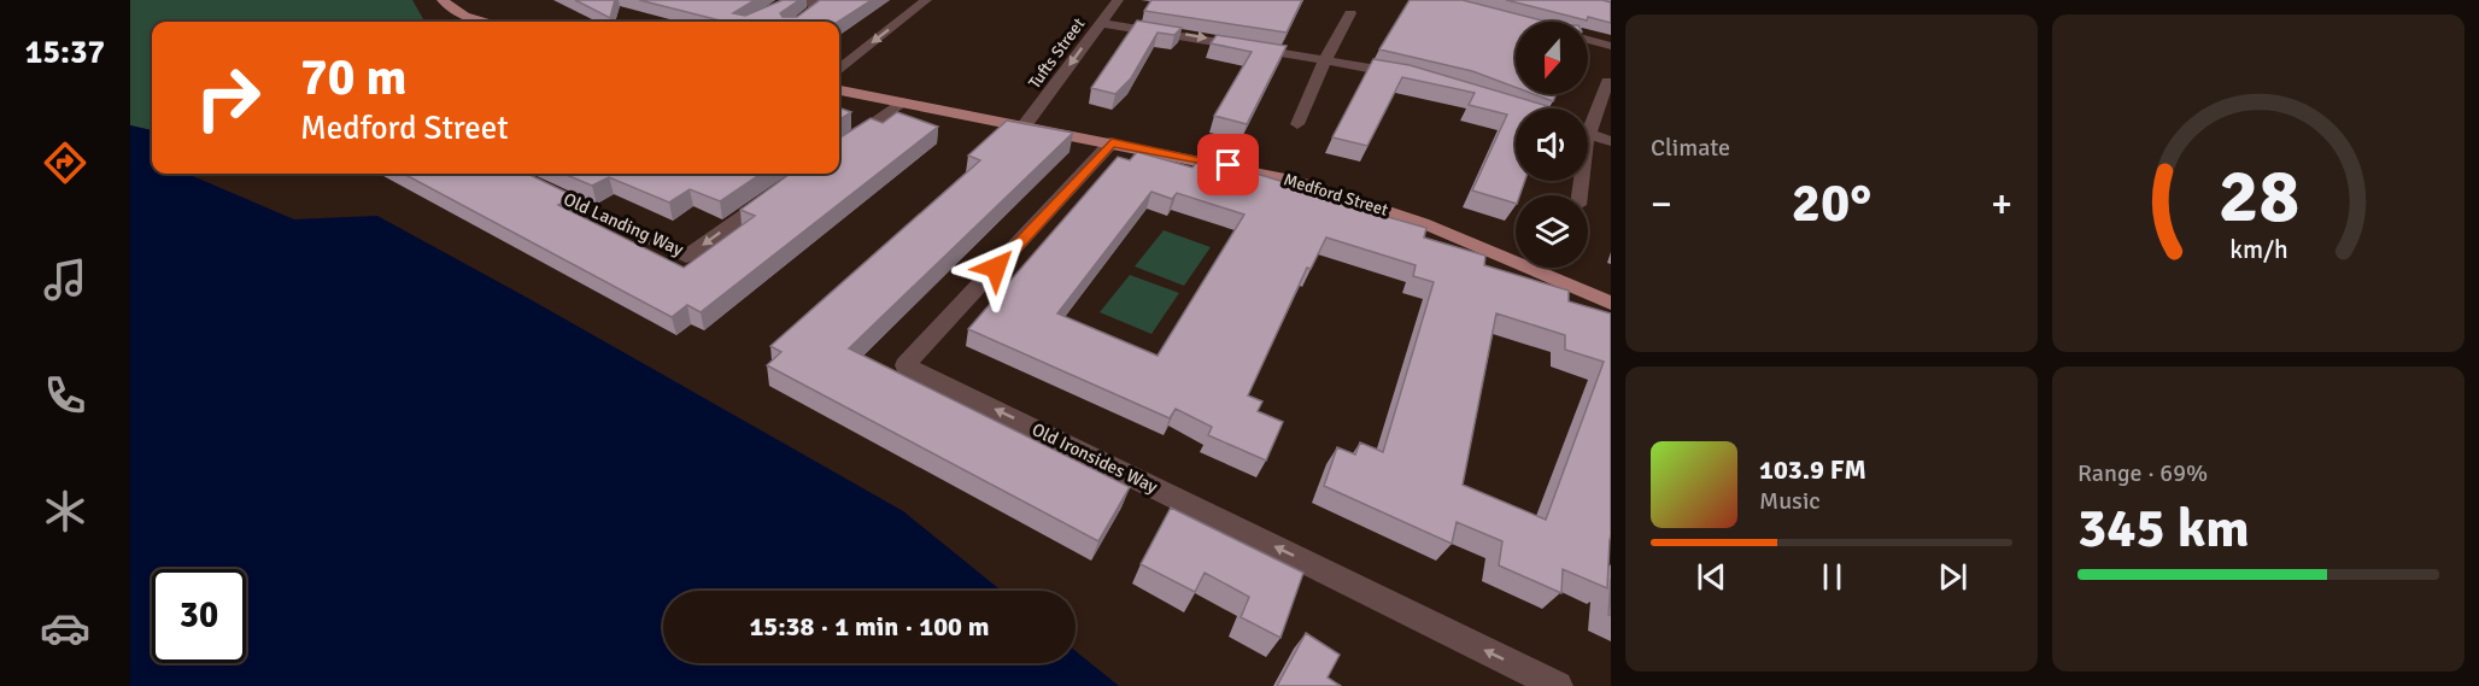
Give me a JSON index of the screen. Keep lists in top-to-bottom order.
{
  "streets": {
    "main road": ["Medford Street"],
    "street": ["Tufts Street", "Old Landing Way", "Old Ironsides Way"]
  },
  "crossings": [
    ["Tufts Street", "Medford Street"],
    ["Medford Street", "Old Ironsides Way"]
  ],
  "one_way": ["Old Landing Way"],
  "north": "bottom",
  "page": {
    "tabs": "15:37",
    "tile": [
      "Climate",
      ["Range · 69%", "345 km"]
    ],
    "turn": ["70 m", "Medford Street"],
    "heat": ["−", "20°", "+"],
    "song": ["103.9 FM", "Music"],
    "limit": "30",
    "trip": "15:38 · 1 min · 100 m",
    "gauge": ["28", "km/h"]
  }
}
